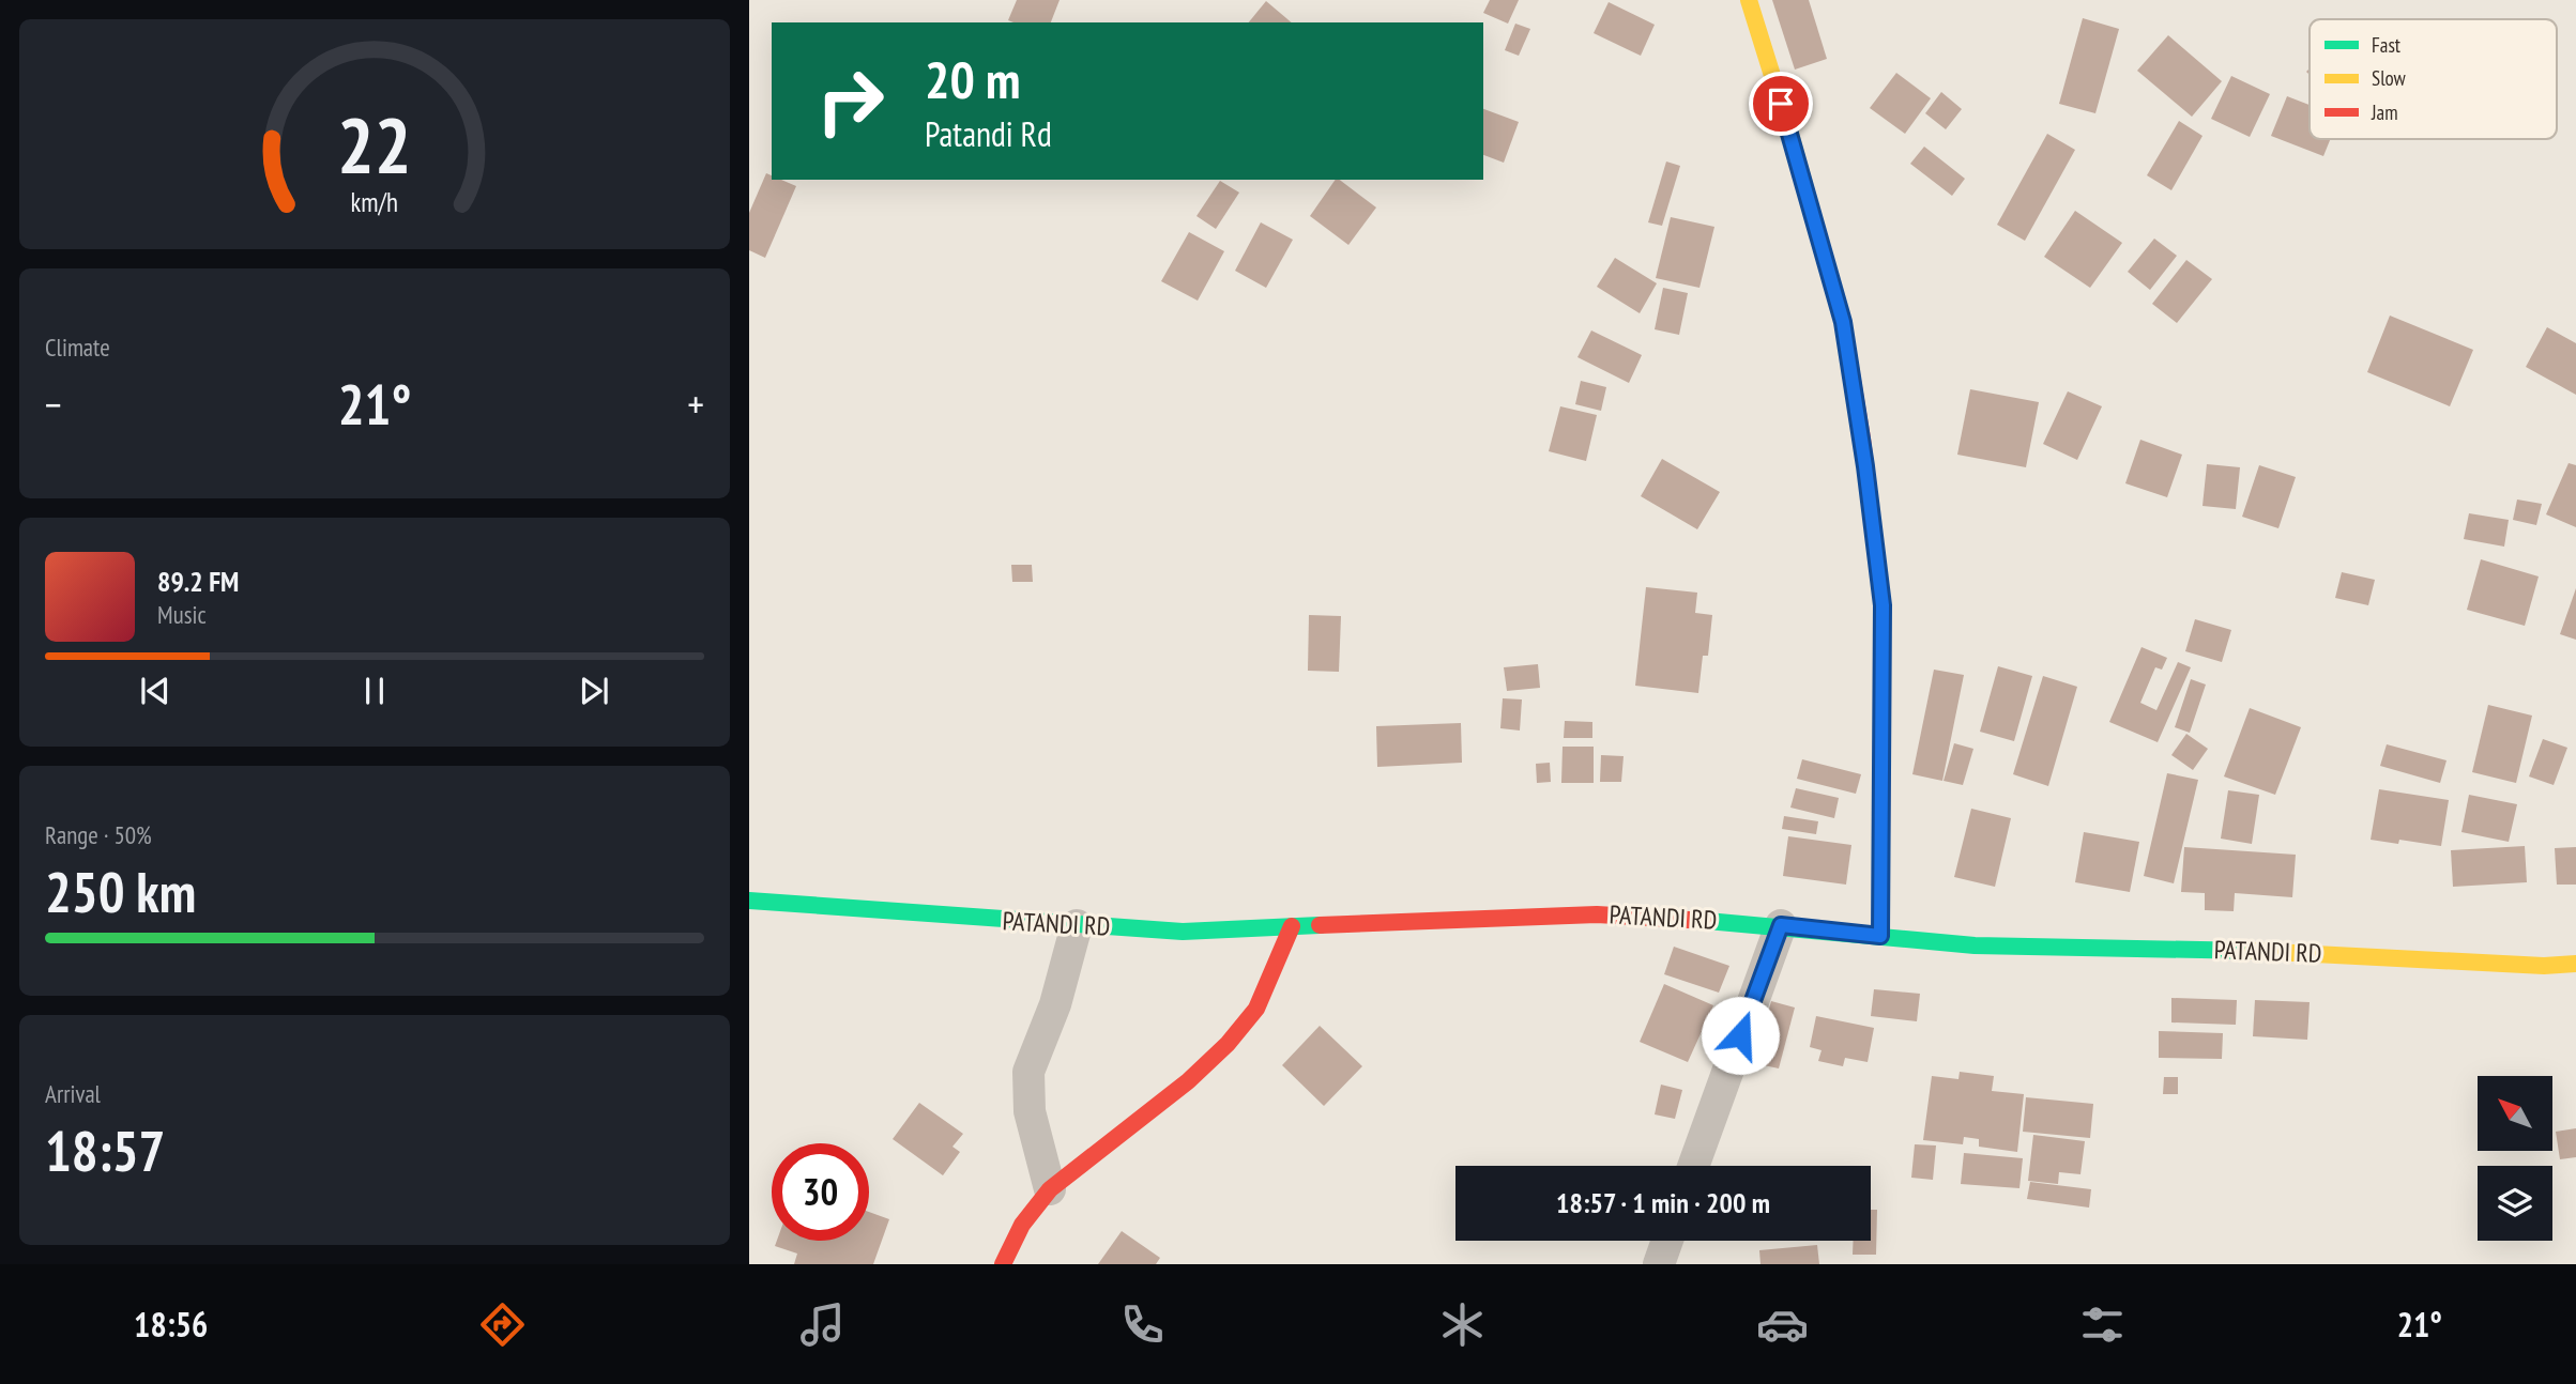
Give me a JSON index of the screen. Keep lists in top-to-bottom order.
{
  "streets": {
    "street": ["PATANDI RD"]
  },
  "legend": ["Fast", "Slow", "Jam"],
  "north": "top left",
  "page": {
    "turn": ["20 m", "Patandi Rd"],
    "tile": [
      "Climate",
      ["Range · 50%", "250 km"],
      ["Arrival", "18:57"]
    ],
    "heat": ["−", "21°", "+"],
    "song": ["89.2 FM", "Music"],
    "limit": "30",
    "trip": "18:57 · 1 min · 200 m",
    "tabs": ["18:56", "21°"],
    "gauge": ["22", "km/h"]
  }
}
